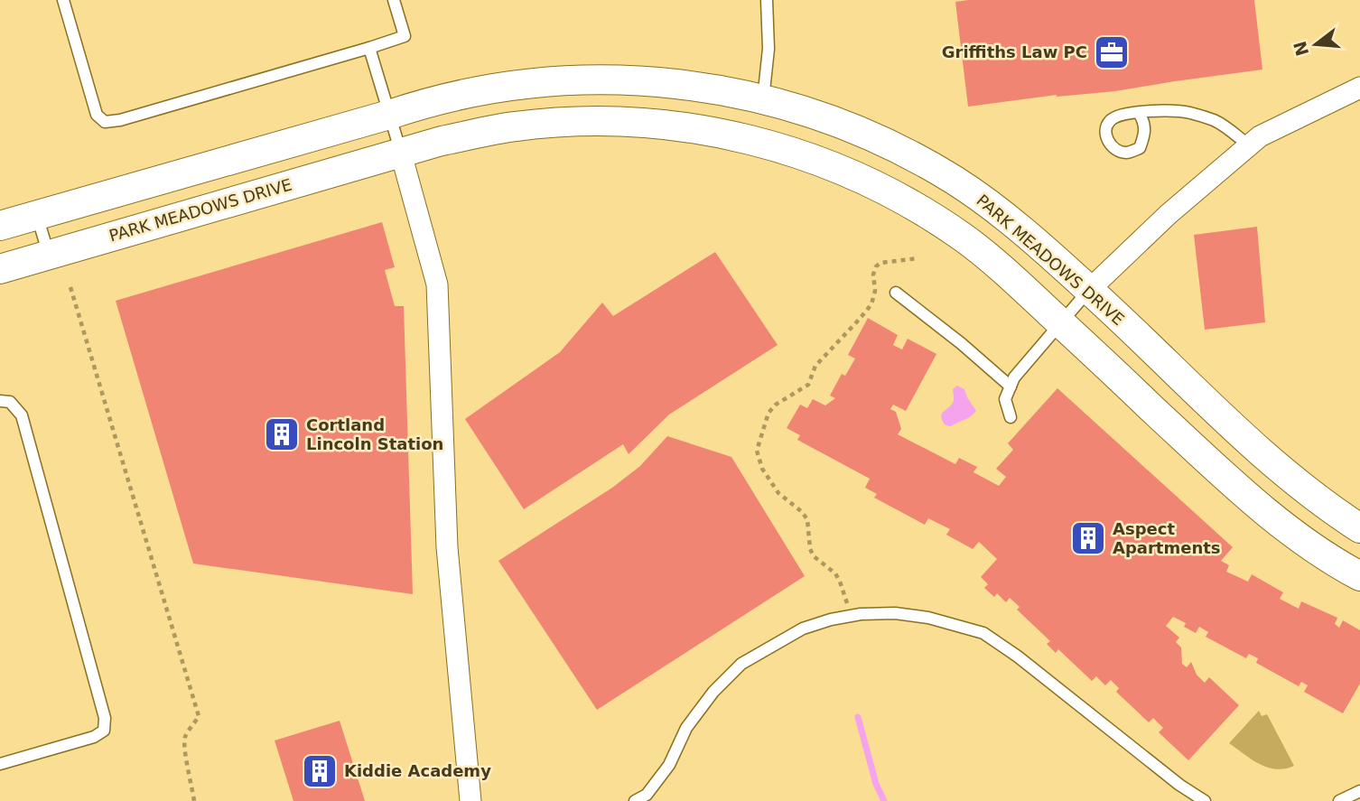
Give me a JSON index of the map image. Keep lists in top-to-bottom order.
{
  "streets": {
    "main road": ["PARK MEADOWS DRIVE"]
  },
  "places": {
    "office": ["Griffiths Law PC"],
    "building": ["Cortland Lincoln Station", "Aspect Apartments", "Kiddie Academy"]
  },
  "north": "left"
}
